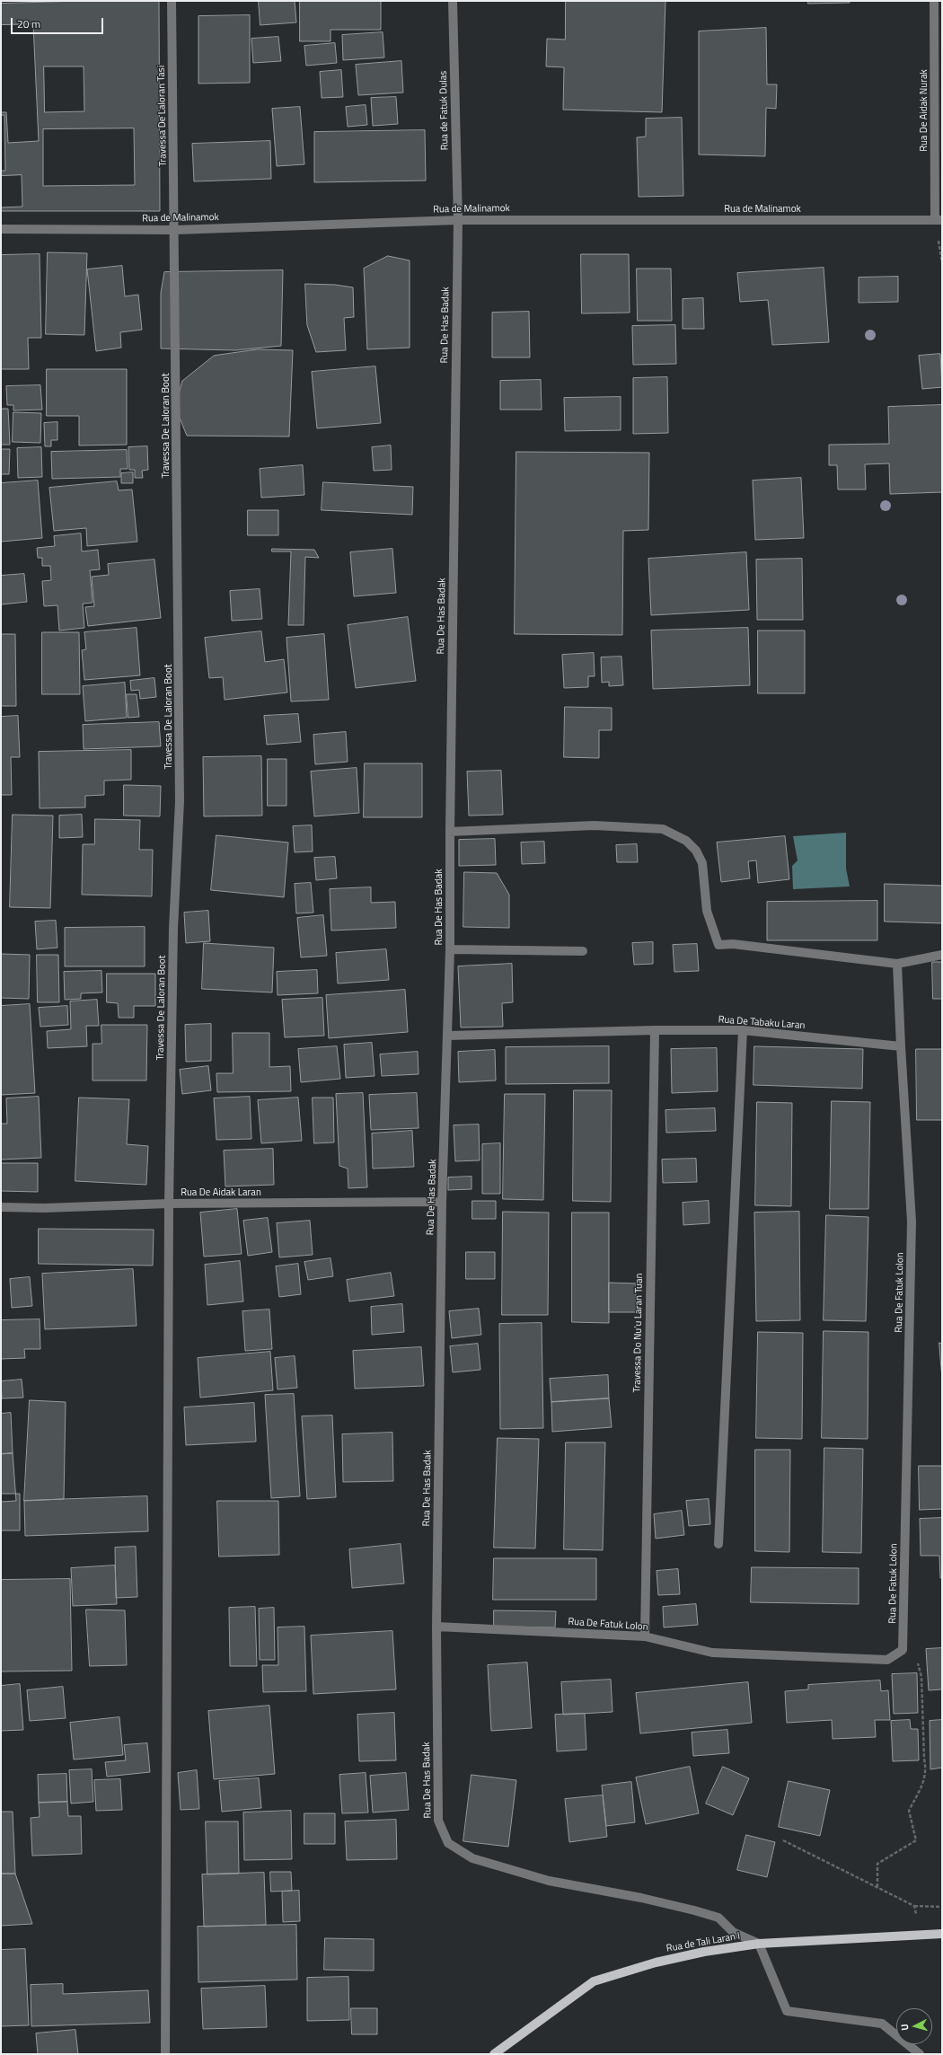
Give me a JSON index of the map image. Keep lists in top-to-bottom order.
{
  "streets": {
    "main road": ["Rua de Tali Laran I"],
    "street": [
      "Rua de Fatuk Dulas",
      "Rua De Aidak Nurak",
      "Travessa De Laloran Tasi",
      "Rua de Malinamok",
      "Rua De Has Badak",
      "Travessa De Laloran Boot",
      "Rua De Tabaku Laran",
      "Rua De Aidak Laran",
      "Rua De Fatuk Lolon",
      "Travessa Do Nu’u Laran Tuan"
    ]
  },
  "crossings": [
    ["Rua de Fatuk Dulas", "Rua de Malinamok"],
    ["Rua de Fatuk Dulas", "Rua De Has Badak"],
    ["Rua De Aidak Nurak", "Rua de Malinamok"],
    ["Travessa De Laloran Tasi", "Rua de Malinamok"],
    ["Travessa De Laloran Tasi", "Travessa De Laloran Boot"],
    ["Rua de Malinamok", "Rua De Has Badak"],
    ["Rua de Malinamok", "Travessa De Laloran Boot"],
    ["Rua De Has Badak", "Rua De Tabaku Laran"],
    ["Rua De Has Badak", "Rua De Aidak Laran"],
    ["Rua De Has Badak", "Rua De Fatuk Lolon"],
    ["Rua De Has Badak", "Rua de Tali Laran I"],
    ["Travessa De Laloran Boot", "Rua De Aidak Laran"],
    ["Rua De Tabaku Laran", "Rua De Fatuk Lolon"],
    ["Rua De Tabaku Laran", "Travessa Do Nu’u Laran Tuan"],
    ["Rua De Fatuk Lolon", "Travessa Do Nu’u Laran Tuan"]
  ],
  "scale_bar": "20 m",
  "north": "left"
}
